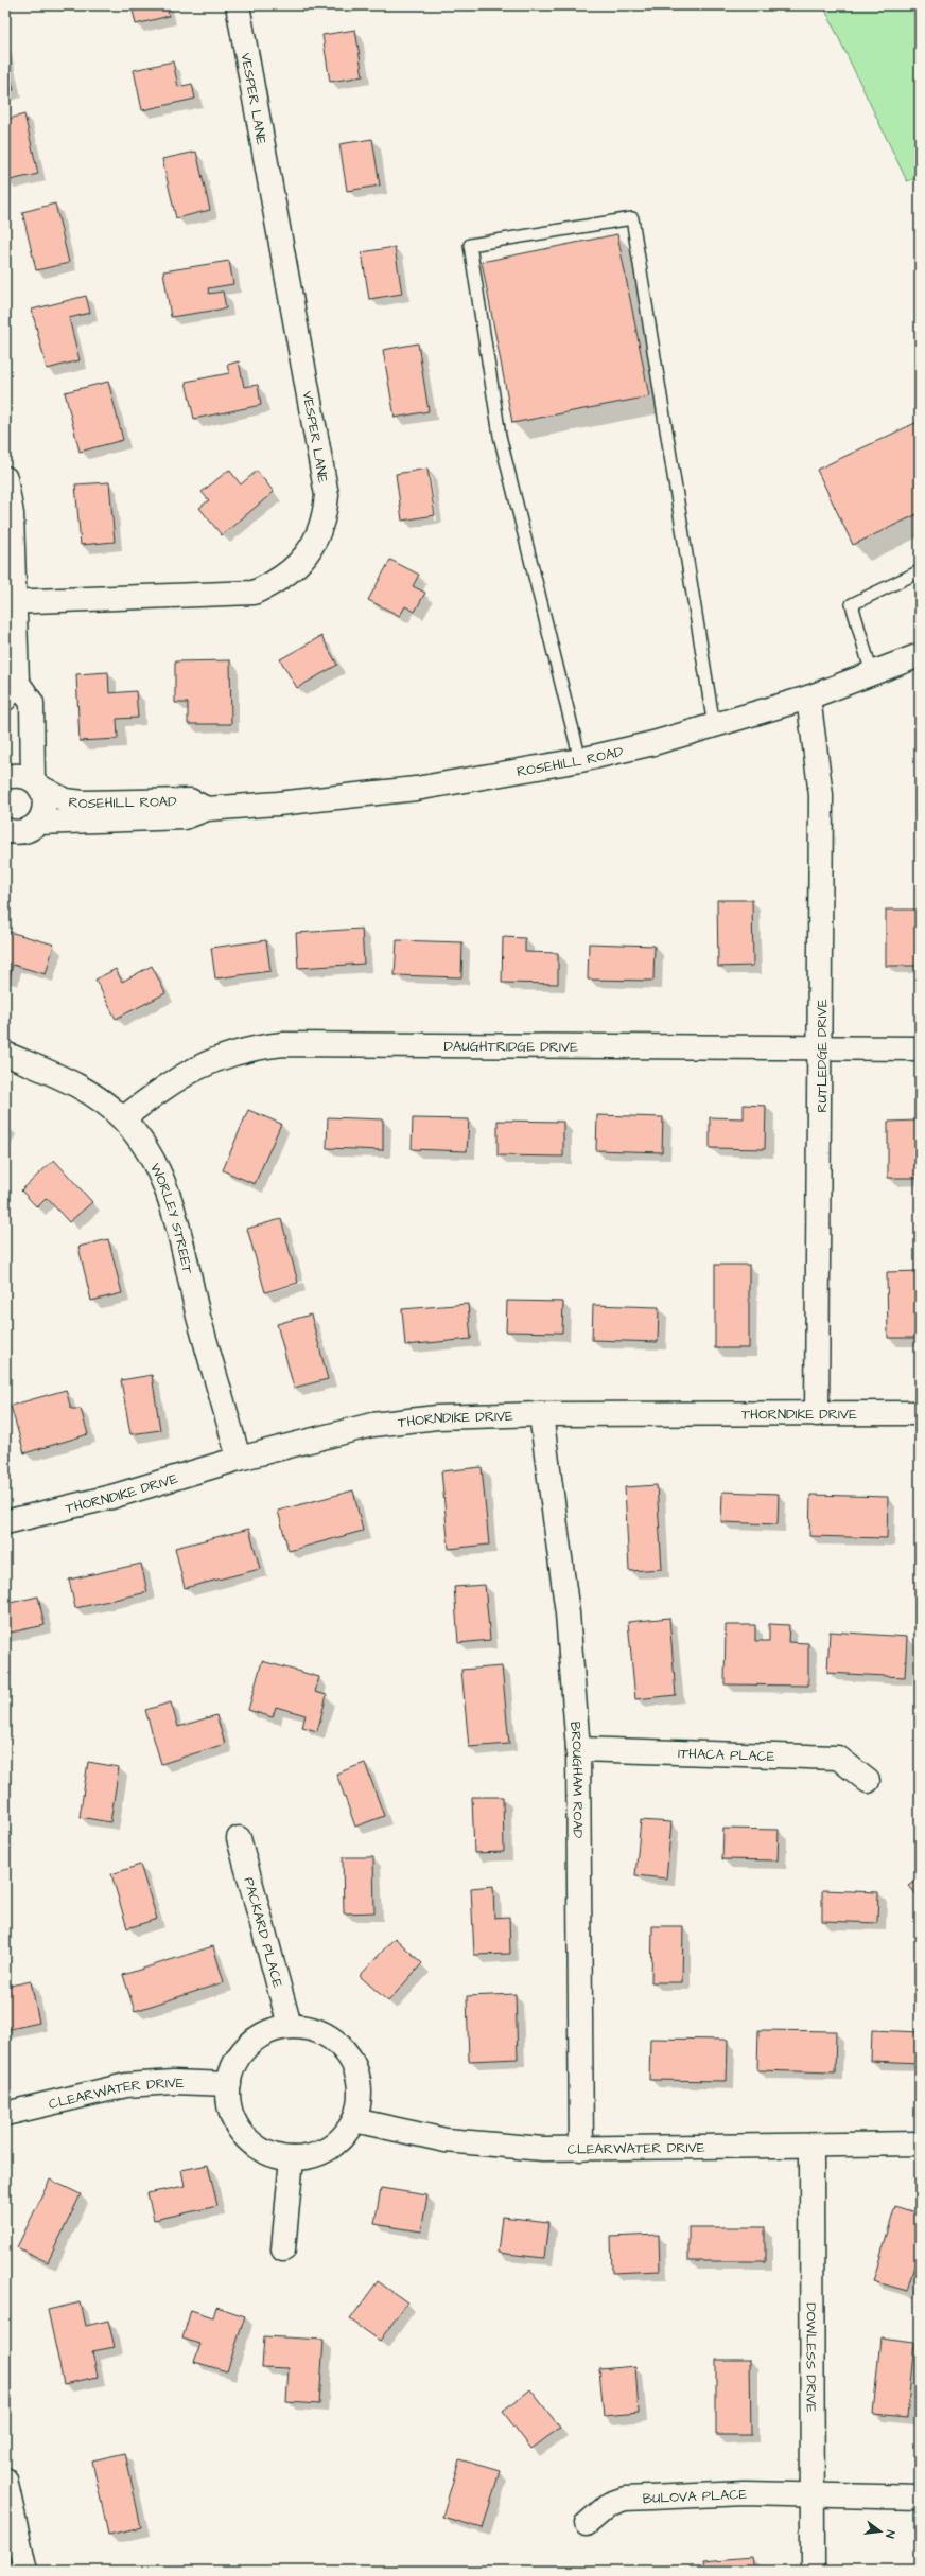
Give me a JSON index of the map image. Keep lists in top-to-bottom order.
{
  "streets": {
    "street": [
      "VESPER LANE",
      "ROSEHILL ROAD",
      "DAUGHTRIDGE DRIVE",
      "RUTLEDGE DRIVE",
      "WORLEY STREET",
      "THORNDIKE DRIVE",
      "ITHACA PLACE",
      "BROUGHAM ROAD",
      "PACKARD PLACE",
      "CLEARWATER DRIVE",
      "DOWLESS DRIVE",
      "BULOVA PLACE"
    ]
  },
  "crossings": [
    ["ROSEHILL ROAD", "RUTLEDGE DRIVE"],
    ["DAUGHTRIDGE DRIVE", "RUTLEDGE DRIVE"],
    ["DAUGHTRIDGE DRIVE", "WORLEY STREET"],
    ["RUTLEDGE DRIVE", "THORNDIKE DRIVE"],
    ["WORLEY STREET", "THORNDIKE DRIVE"],
    ["THORNDIKE DRIVE", "BROUGHAM ROAD"],
    ["ITHACA PLACE", "BROUGHAM ROAD"],
    ["BROUGHAM ROAD", "CLEARWATER DRIVE"],
    ["PACKARD PLACE", "CLEARWATER DRIVE"],
    ["CLEARWATER DRIVE", "DOWLESS DRIVE"],
    ["DOWLESS DRIVE", "BULOVA PLACE"]
  ],
  "north": "right"
}
